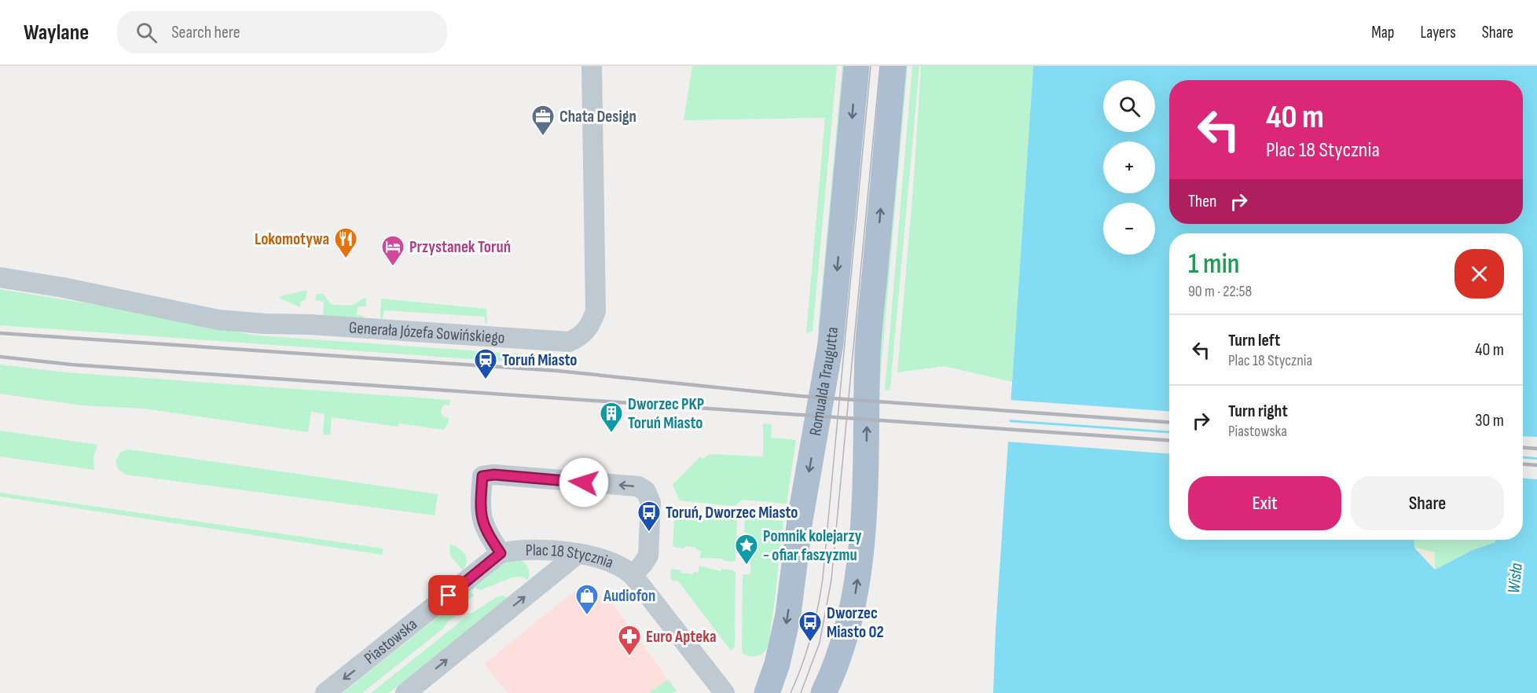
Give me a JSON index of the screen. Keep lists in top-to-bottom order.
{
  "streets": {
    "main road": ["Romualda Traugutta"],
    "street": ["Generała Józefa Sowińskiego", "Plac 18 Stycznia", "Piastowska"]
  },
  "crossings": [
    ["Plac 18 Stycznia", "Piastowska"]
  ],
  "water": ["Wisła"],
  "places": {
    "office": ["Chata Design"],
    "restaurant": ["Lokomotywa"],
    "hotel": ["Przystanek Toruń"],
    "station": ["Toruń Miasto"],
    "building": ["Dworzec PKP Toruń Miasto"],
    "bus stop": ["Toruń, Dworzec Miasto", "Dworzec Miasto 02"],
    "place": ["Pomnik kolejarzy - ofiar faszyzmu"],
    "shop": ["Audiofon"],
    "pharmacy": ["Euro Apteka"]
  },
  "page": {
    "header": "Waylane",
    "search": "Search here",
    "nav": ["Map", "Layers", "Share"],
    "map_buttons": ["+", "−"],
    "turn": ["40 m", "Plac 18 Stycznia"],
    "then": "Then",
    "heading": ["1 min", "90 m · 22:58"],
    "list": [
      {
        "name": "Turn left",
        "note": "Plac 18 Stycznia",
        "value": "40 m"
      },
      {
        "name": "Turn right",
        "note": "Piastowska",
        "value": "30 m"
      }
    ],
    "buttons": ["Exit", "Share"]
  }
}
